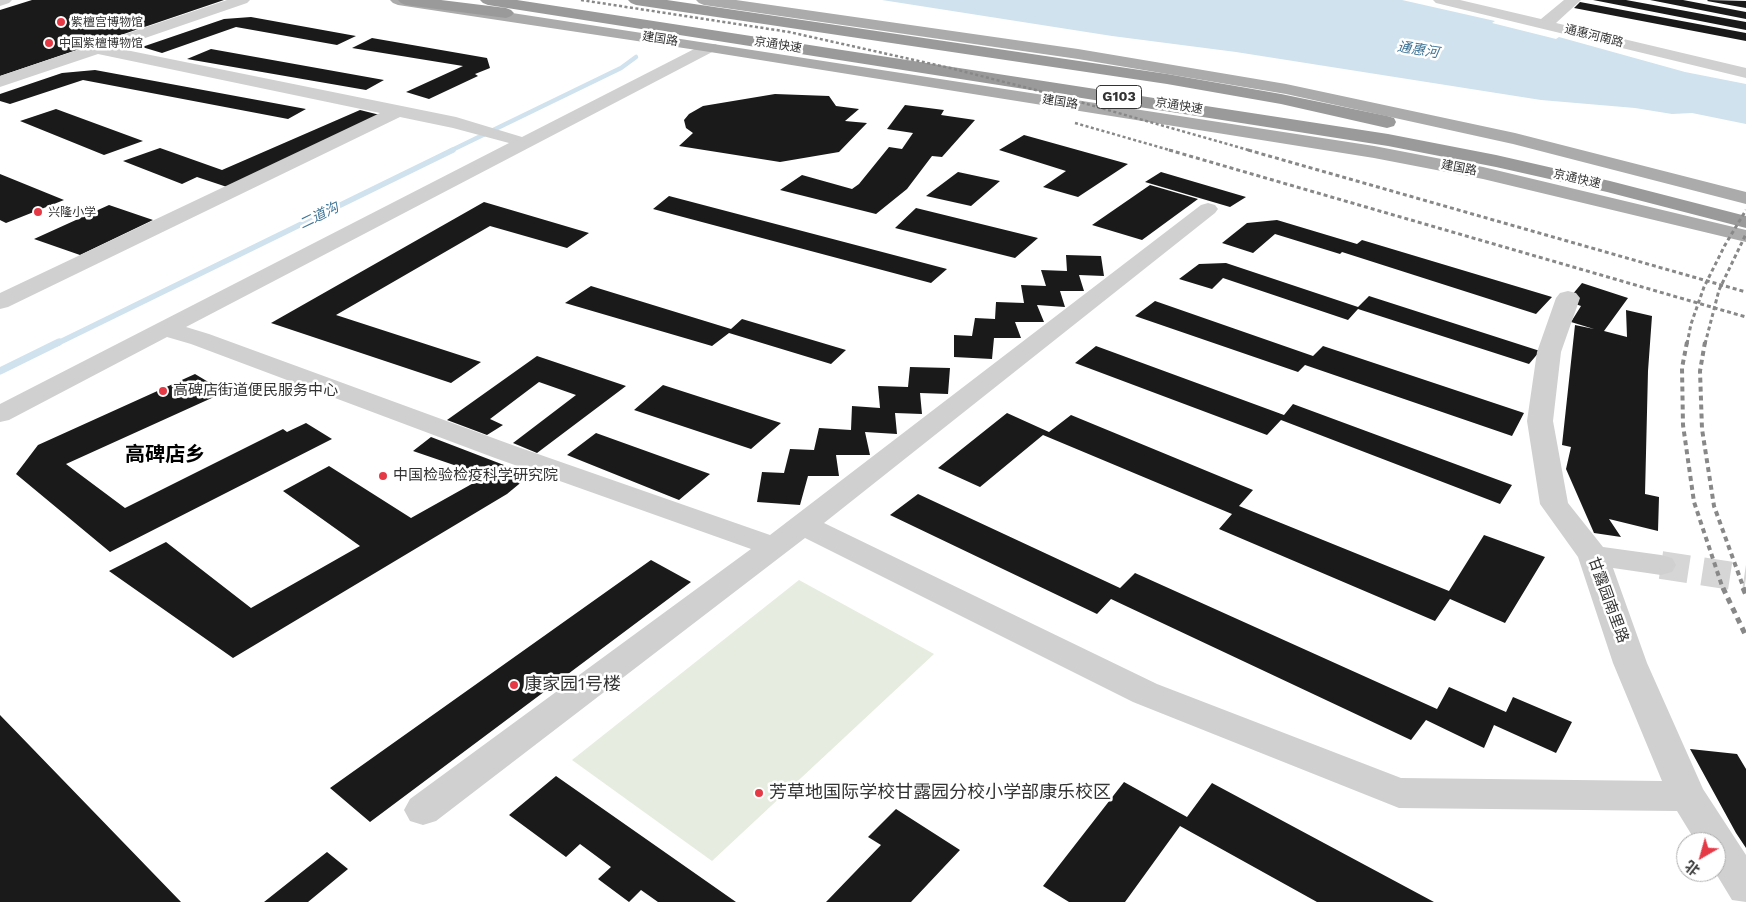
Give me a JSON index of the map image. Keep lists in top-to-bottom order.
{
  "streets": {
    "highway": ["京通快速", "G103"],
    "main road": ["建国路"],
    "street": ["通惠河南路", "甘露园南里路"]
  },
  "districts": ["高碑店乡"],
  "water": ["通惠河", "二道沟"],
  "places": [
    "紫檀宫博物馆",
    "中国紫檀博物馆",
    "兴隆小学",
    "高碑店街道便民服务中心",
    "中国检验检疫科学研究院",
    "康家园1号楼",
    "芳草地国际学校甘露园分校小学部康乐校区"
  ],
  "north": "bottom left"
}
